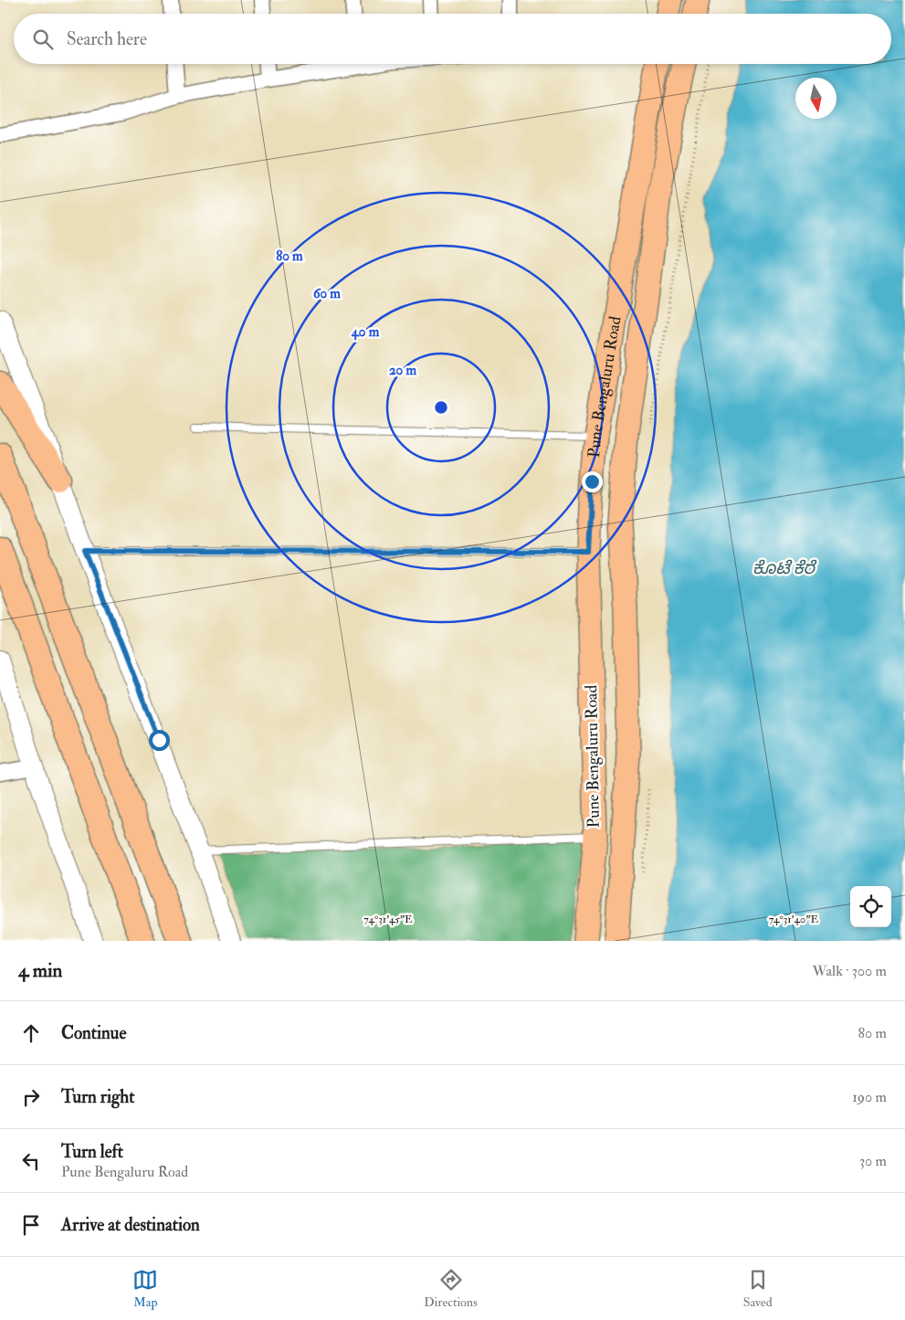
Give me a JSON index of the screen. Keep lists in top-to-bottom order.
{
  "streets": {
    "main road": ["Pune Bengaluru Road"]
  },
  "water": ["ಕೊಟೆ ಕೆರೆ"],
  "north": "bottom",
  "page": {
    "search": "Search here",
    "heading": ["4 min", "Walk · 300 m"],
    "list": [
      ["Continue", "80 m"],
      ["Turn right", "190 m"],
      ["Turn left", "Pune Bengaluru Road", "30 m"],
      "Arrive at destination"
    ],
    "nav": ["Map", "Directions", "Saved"]
  },
  "coordinates": ["74°31'45\"E", "74°31'40\"E"],
  "rings": [
    "80 m",
    "60 m",
    "40 m",
    "20 m"
  ]
}
